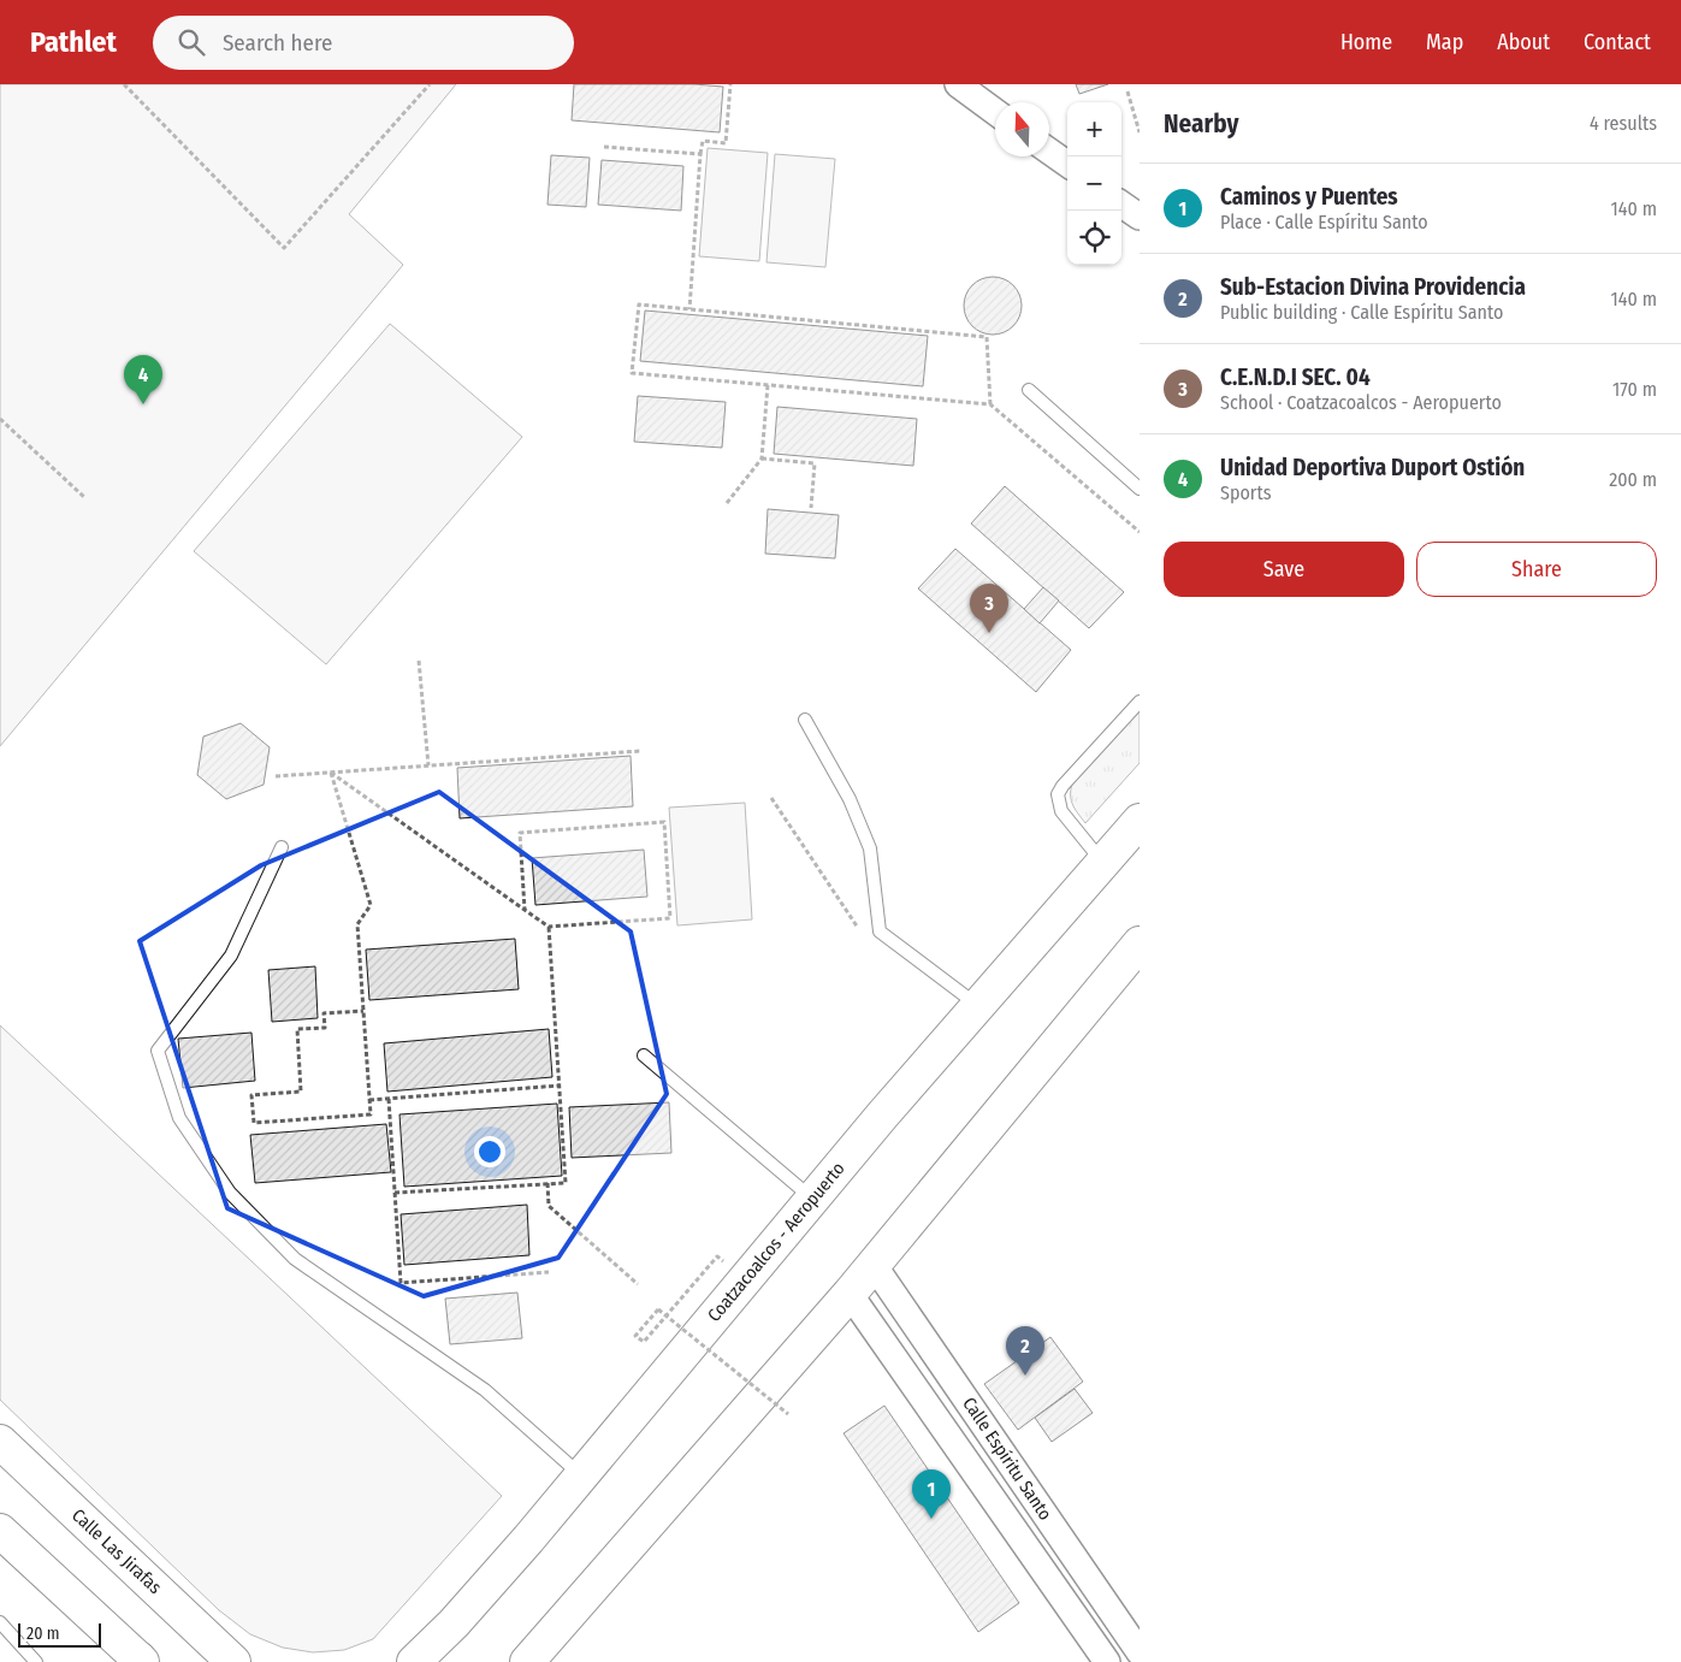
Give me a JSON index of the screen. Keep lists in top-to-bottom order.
{
  "streets": {
    "main road": ["Coatzacoalcos - Aeropuerto", "Calle Las Jirafas"],
    "street": ["Calle Espíritu Santo"]
  },
  "scale_bar": "20 m",
  "north": "top",
  "page": {
    "header": "Pathlet",
    "search": "Search here",
    "nav": [
      "Home",
      "Map",
      "About",
      "Contact"
    ],
    "heading": ["Nearby", "4 results"],
    "map_buttons": ["+", "−"],
    "list": [
      {
        "mark": "1",
        "name": "Caminos y Puentes",
        "note": "Place · Calle Espíritu Santo",
        "value": "140 m"
      },
      {
        "mark": "2",
        "name": "Sub-Estacion Divina Providencia",
        "note": "Public building · Calle Espíritu Santo",
        "value": "140 m"
      },
      {
        "mark": "3",
        "name": "C.E.N.D.I SEC. 04",
        "note": "School · Coatzacoalcos - Aeropuerto",
        "value": "170 m"
      },
      {
        "mark": "4",
        "name": "Unidad Deportiva Duport Ostión",
        "note": "Sports",
        "value": "200 m"
      }
    ],
    "pins": [
      "4",
      "3",
      "2",
      "1"
    ],
    "buttons": ["Save", "Share"],
    "scale": "20 m"
  }
}
